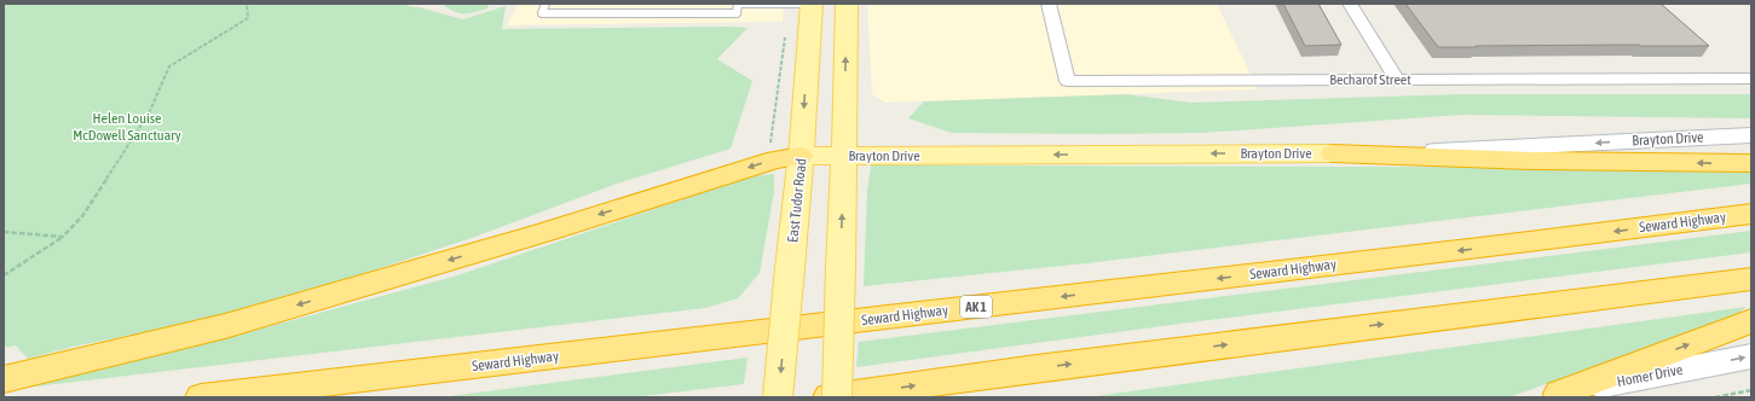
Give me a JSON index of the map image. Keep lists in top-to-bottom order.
{
  "streets": {
    "highway": ["Seward Highway", "AK 1"],
    "main road": ["Brayton Drive", "East Tudor Road", "Homer Drive"],
    "street": ["Becharof Street"]
  },
  "crossings": [
    ["Brayton Drive", "East Tudor Road"]
  ],
  "one_way": ["Brayton Drive", "Homer Drive"],
  "parks": ["Helen Louise McDowell Sanctuary"]
}
